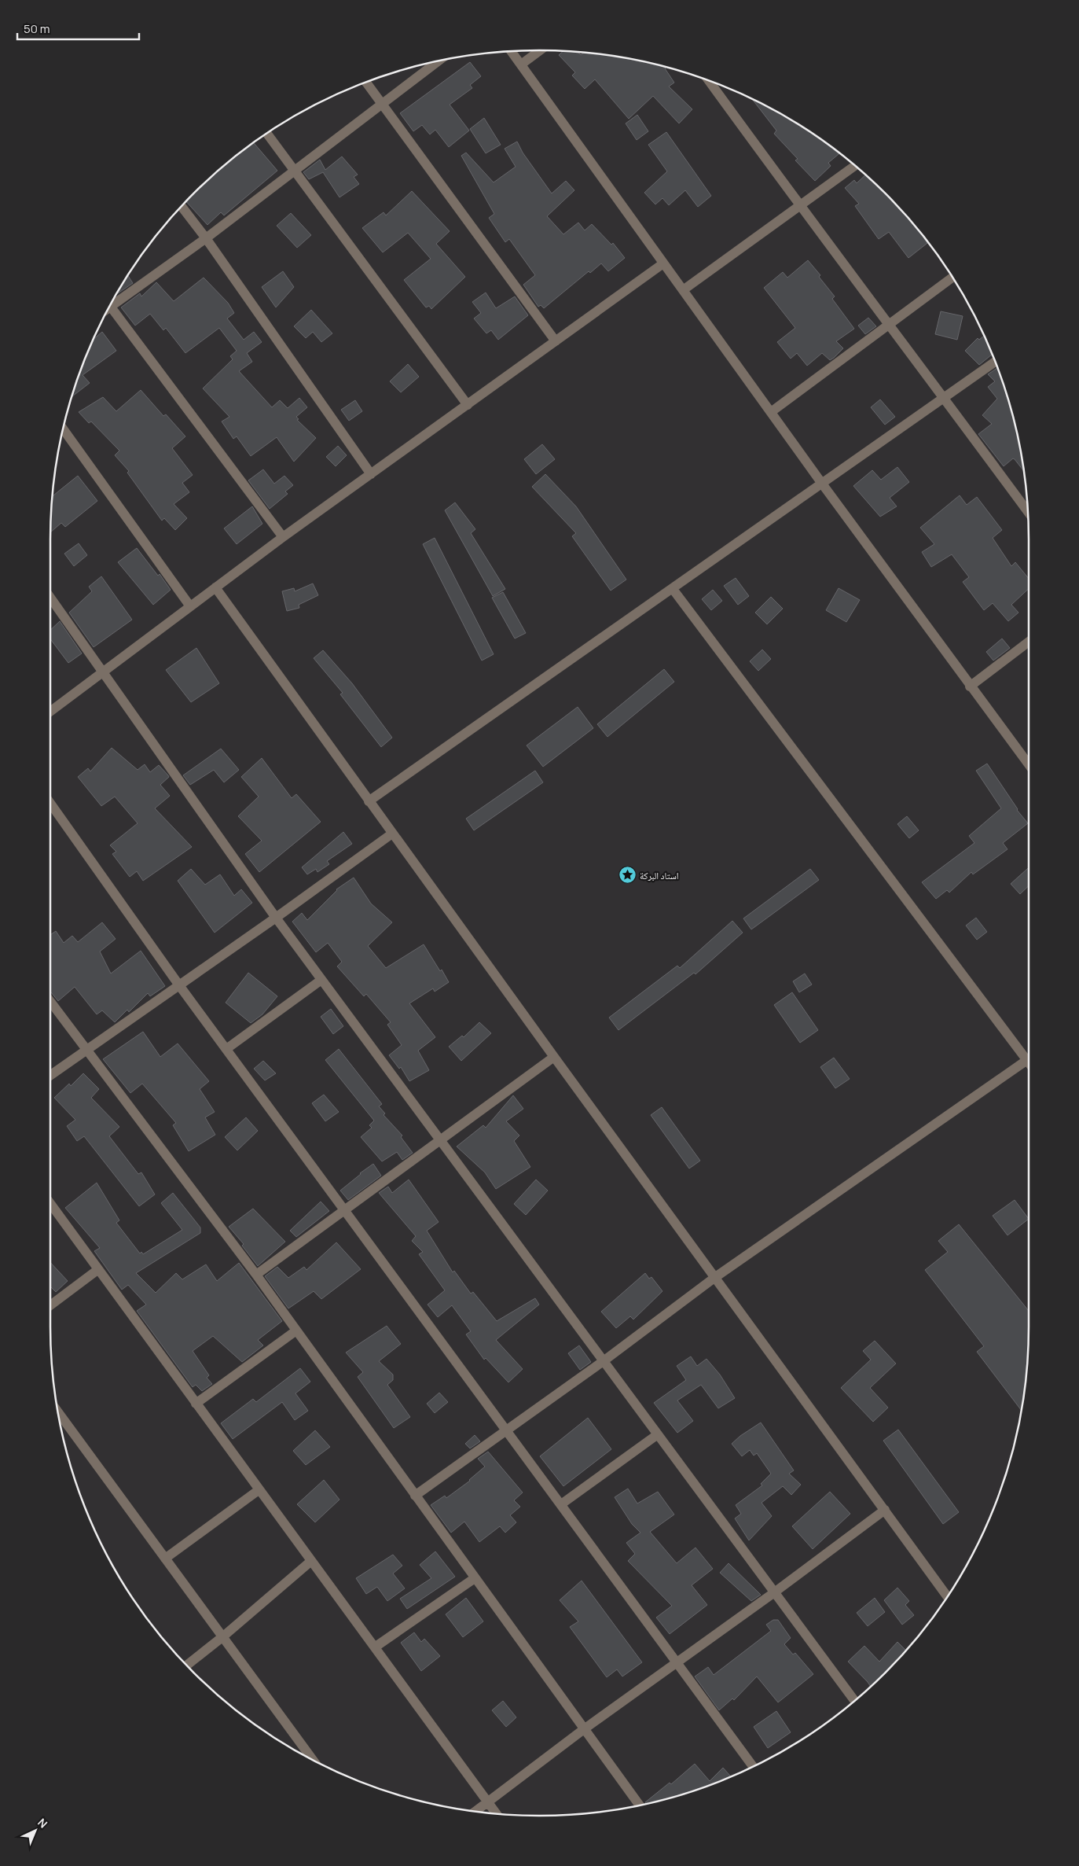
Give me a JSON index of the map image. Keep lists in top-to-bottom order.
{
  "places": {
    "place": ["استاد البركة"]
  },
  "scale_bar": "50 m",
  "north": "top right"
}
